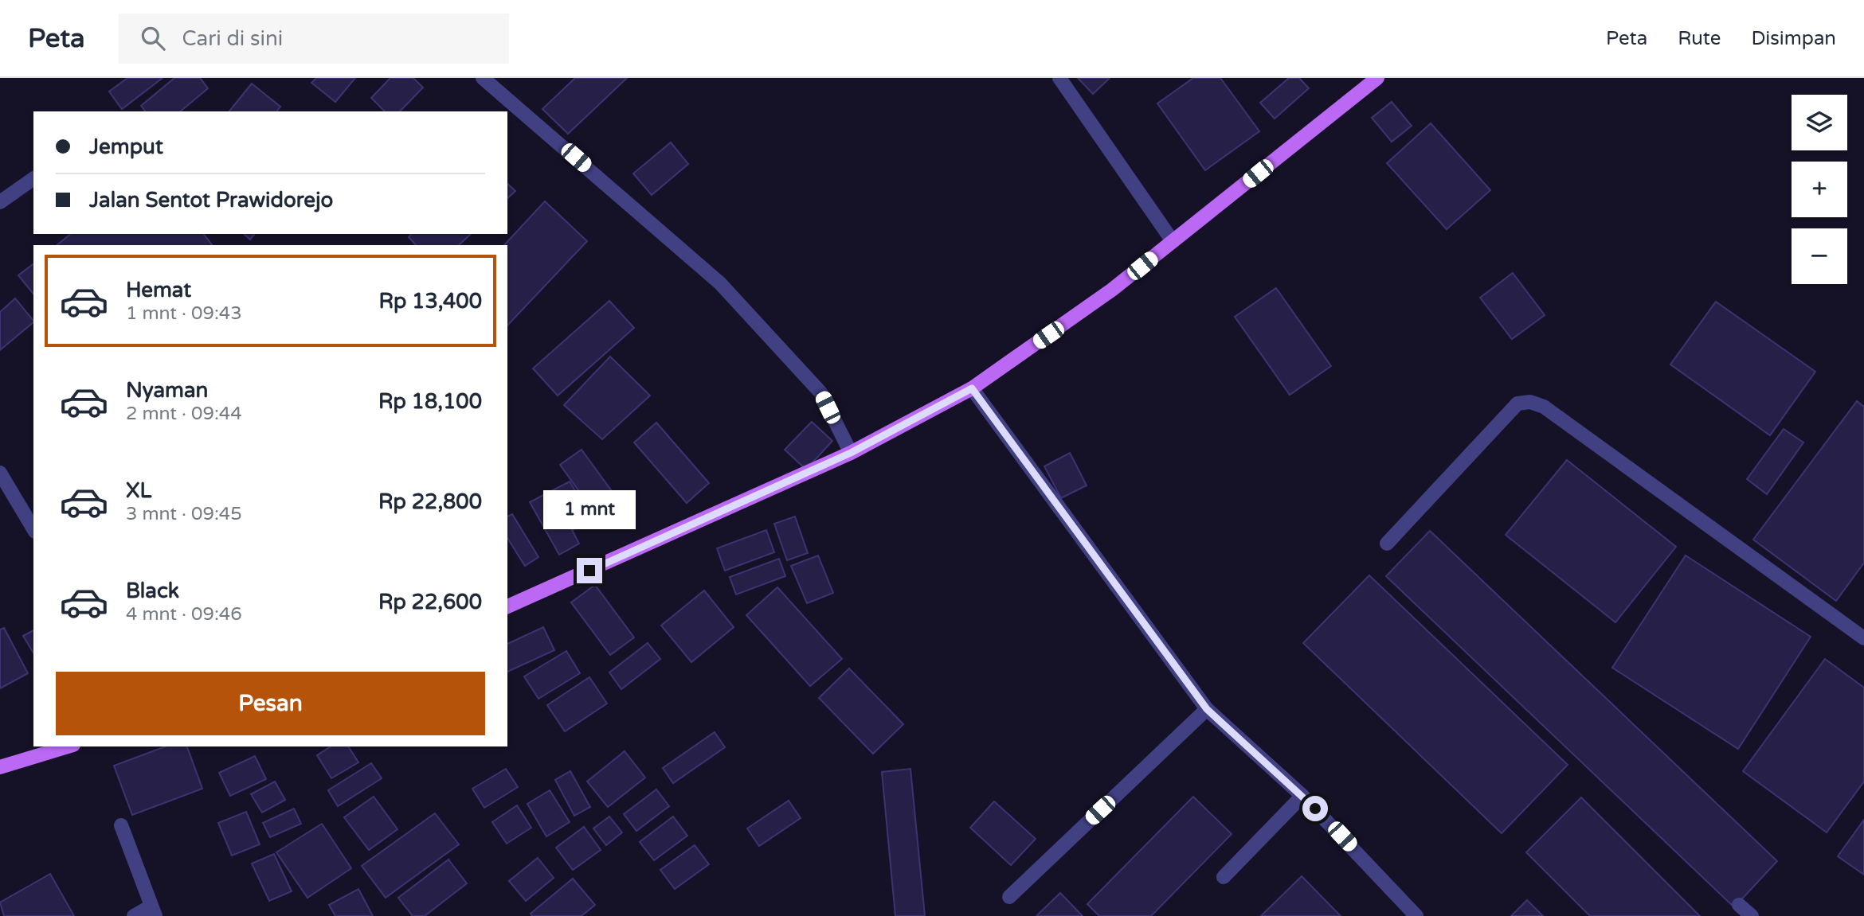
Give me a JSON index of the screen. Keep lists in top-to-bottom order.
{
  "page": {
    "header": "Peta",
    "search": "Cari di sini",
    "nav": ["Peta", "Rute", "Disimpan"],
    "map_buttons": ["+", "−"],
    "banner": ["Jemput", "Jalan Sentot Prawidorejo"],
    "list": [
      {
        "name": "Hemat",
        "note": "1 mnt · 09:43",
        "value": "Rp 13,400"
      },
      {
        "name": "Nyaman",
        "note": "2 mnt · 09:44",
        "value": "Rp 18,100"
      },
      {
        "name": "XL",
        "note": "3 mnt · 09:45",
        "value": "Rp 22,800"
      },
      {
        "name": "Black",
        "note": "4 mnt · 09:46",
        "value": "Rp 22,600"
      }
    ],
    "bubble": "1 mnt",
    "buttons": "Pesan"
  }
}
